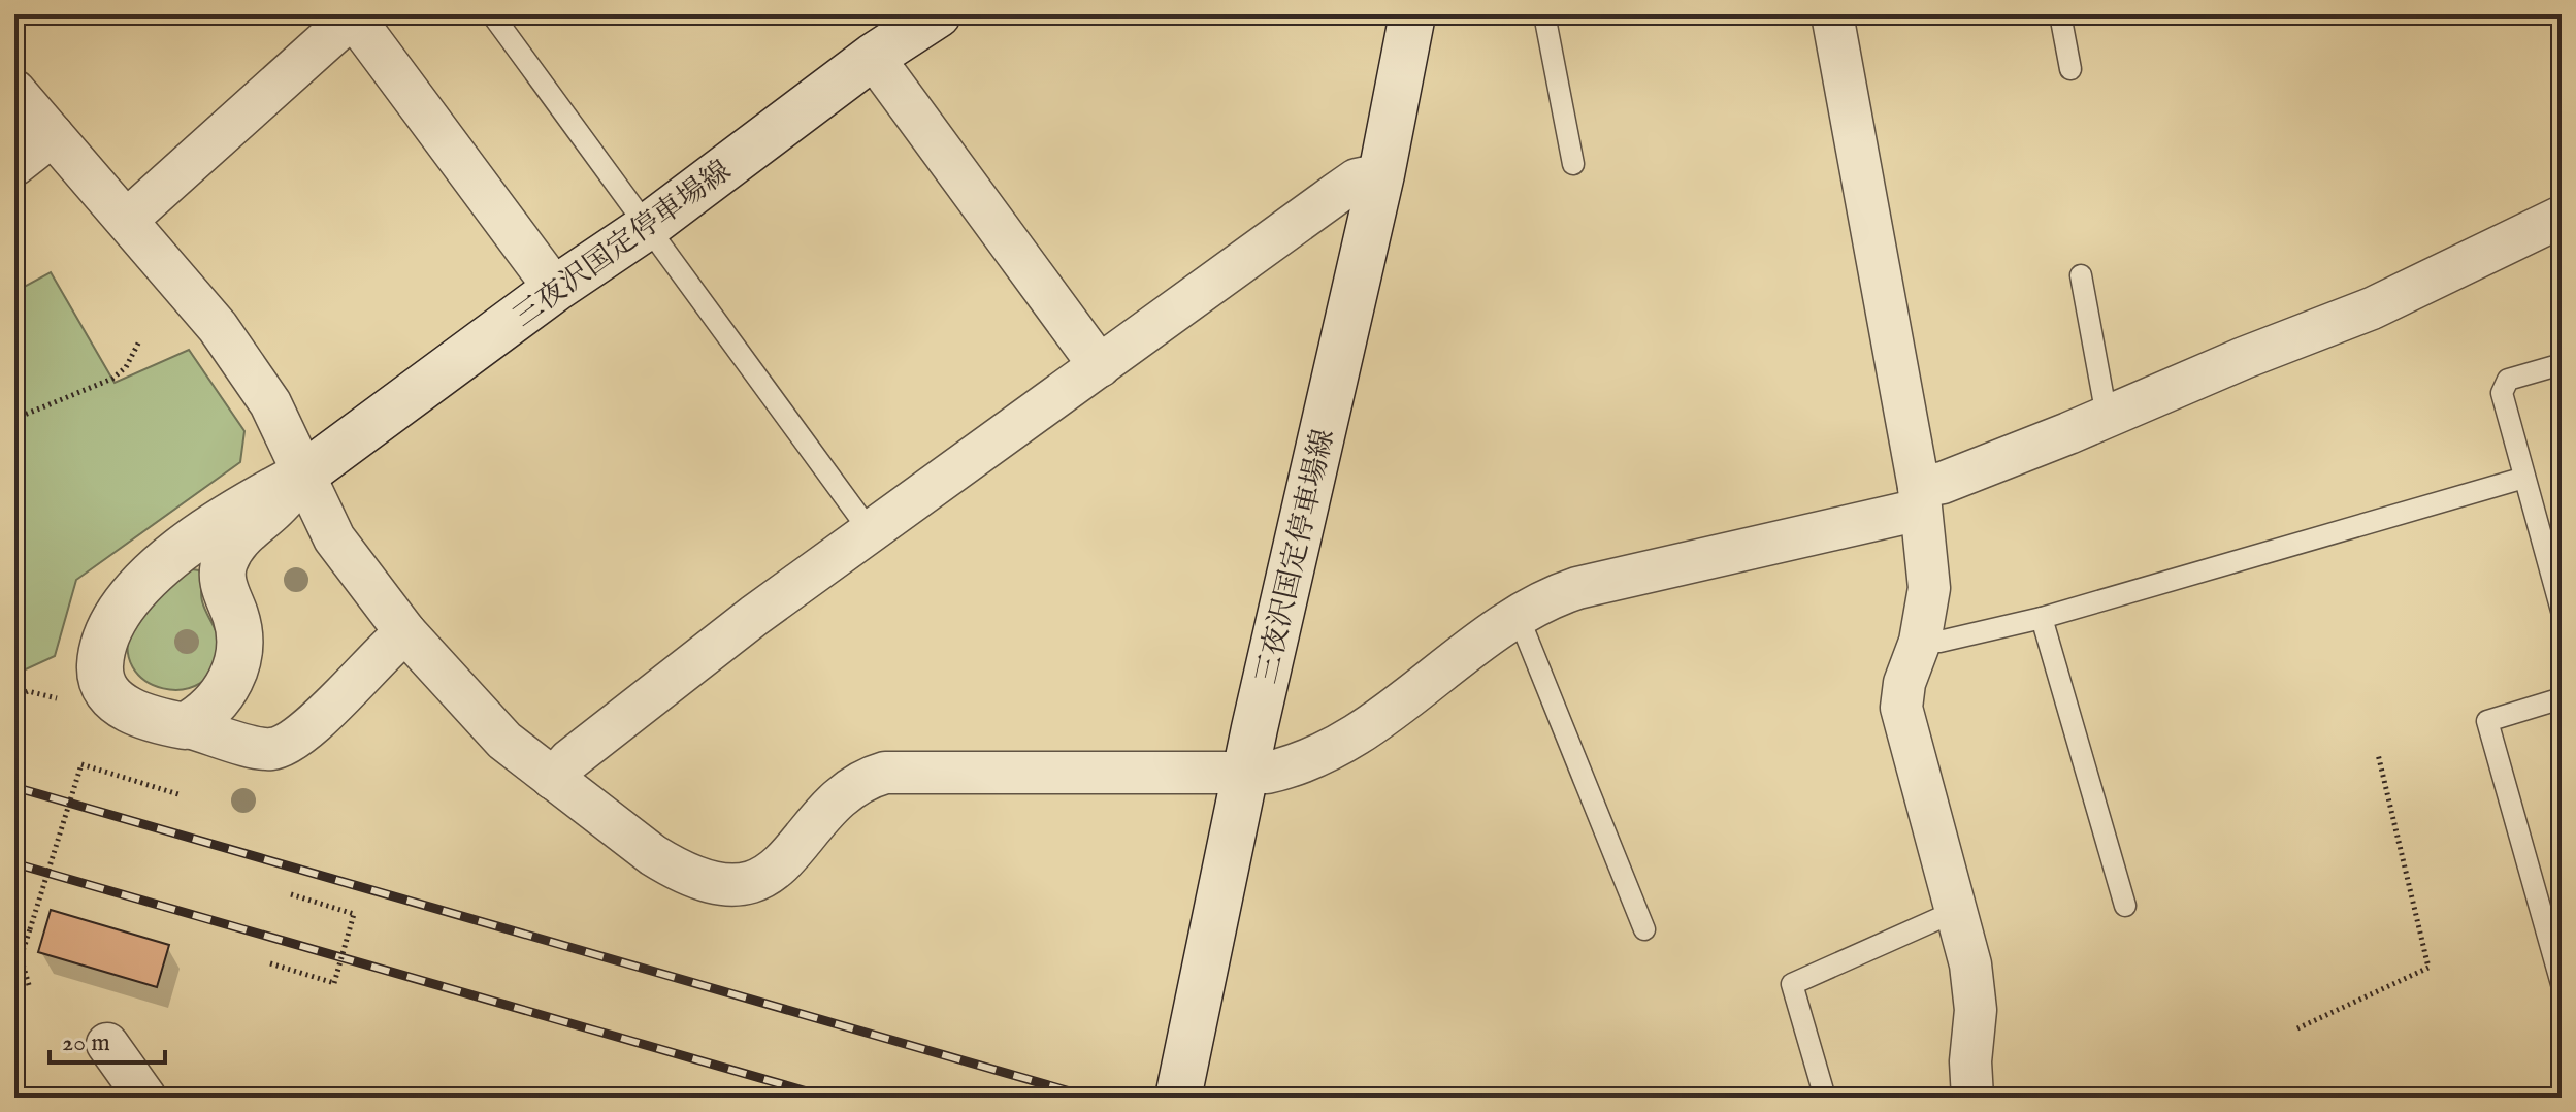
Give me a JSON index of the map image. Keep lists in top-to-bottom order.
{
  "streets": {
    "main road": ["三夜沢国定停車場線"]
  },
  "scale_bar": "20 m"
}
